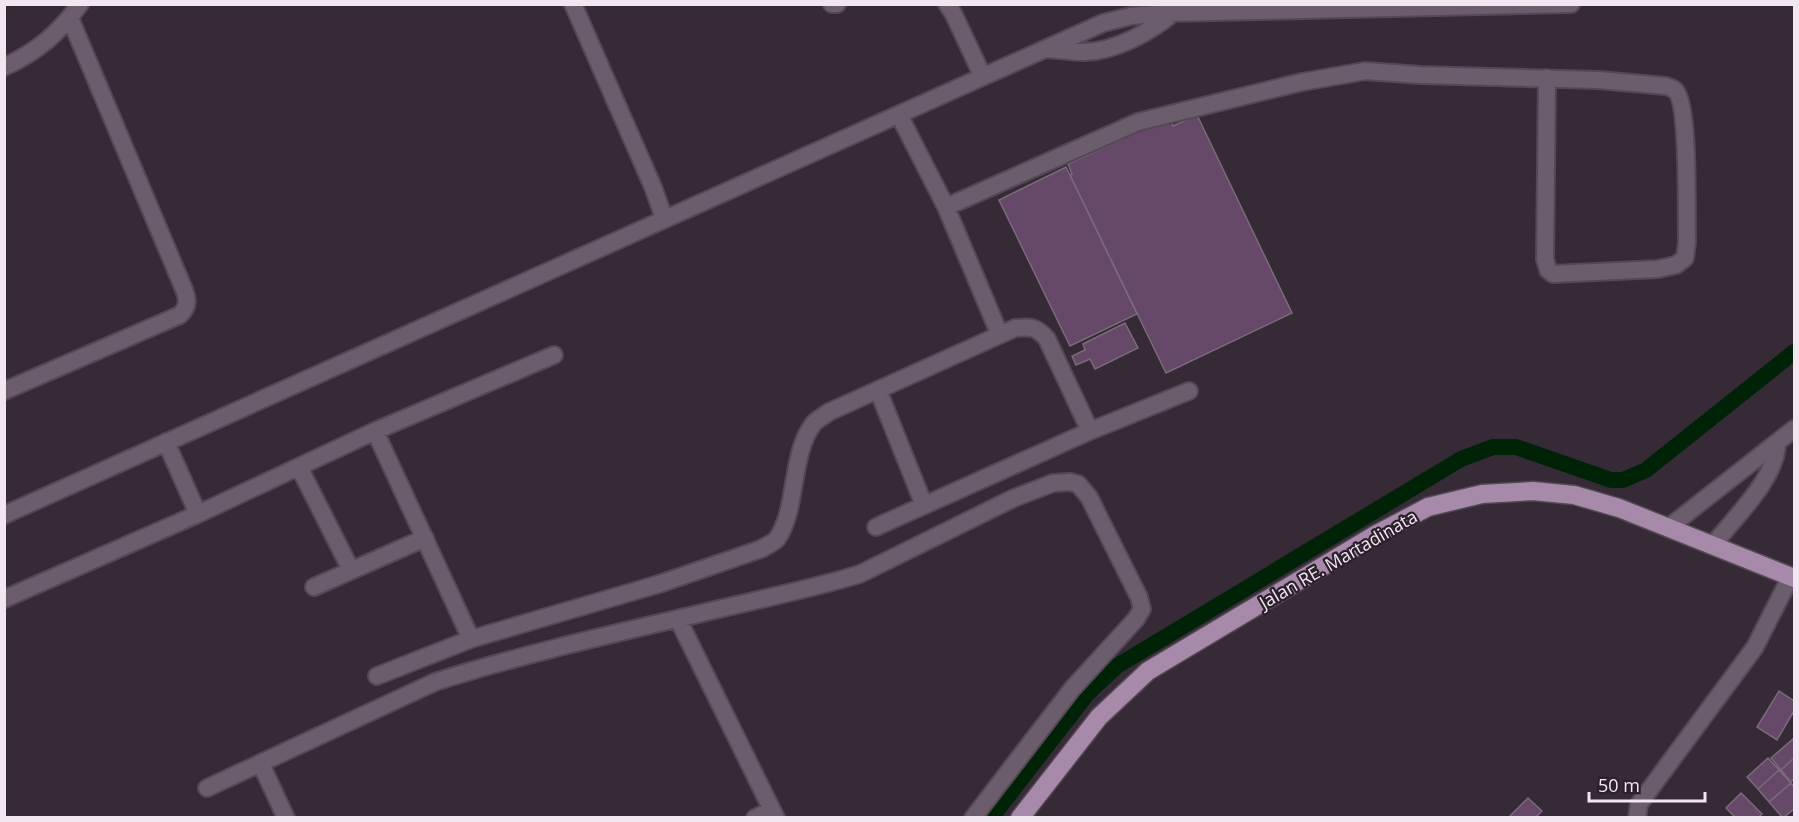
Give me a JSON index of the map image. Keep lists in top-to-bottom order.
{
  "streets": {
    "main road": ["Jalan RE. Martadinata"]
  },
  "scale_bar": "50 m"
}
